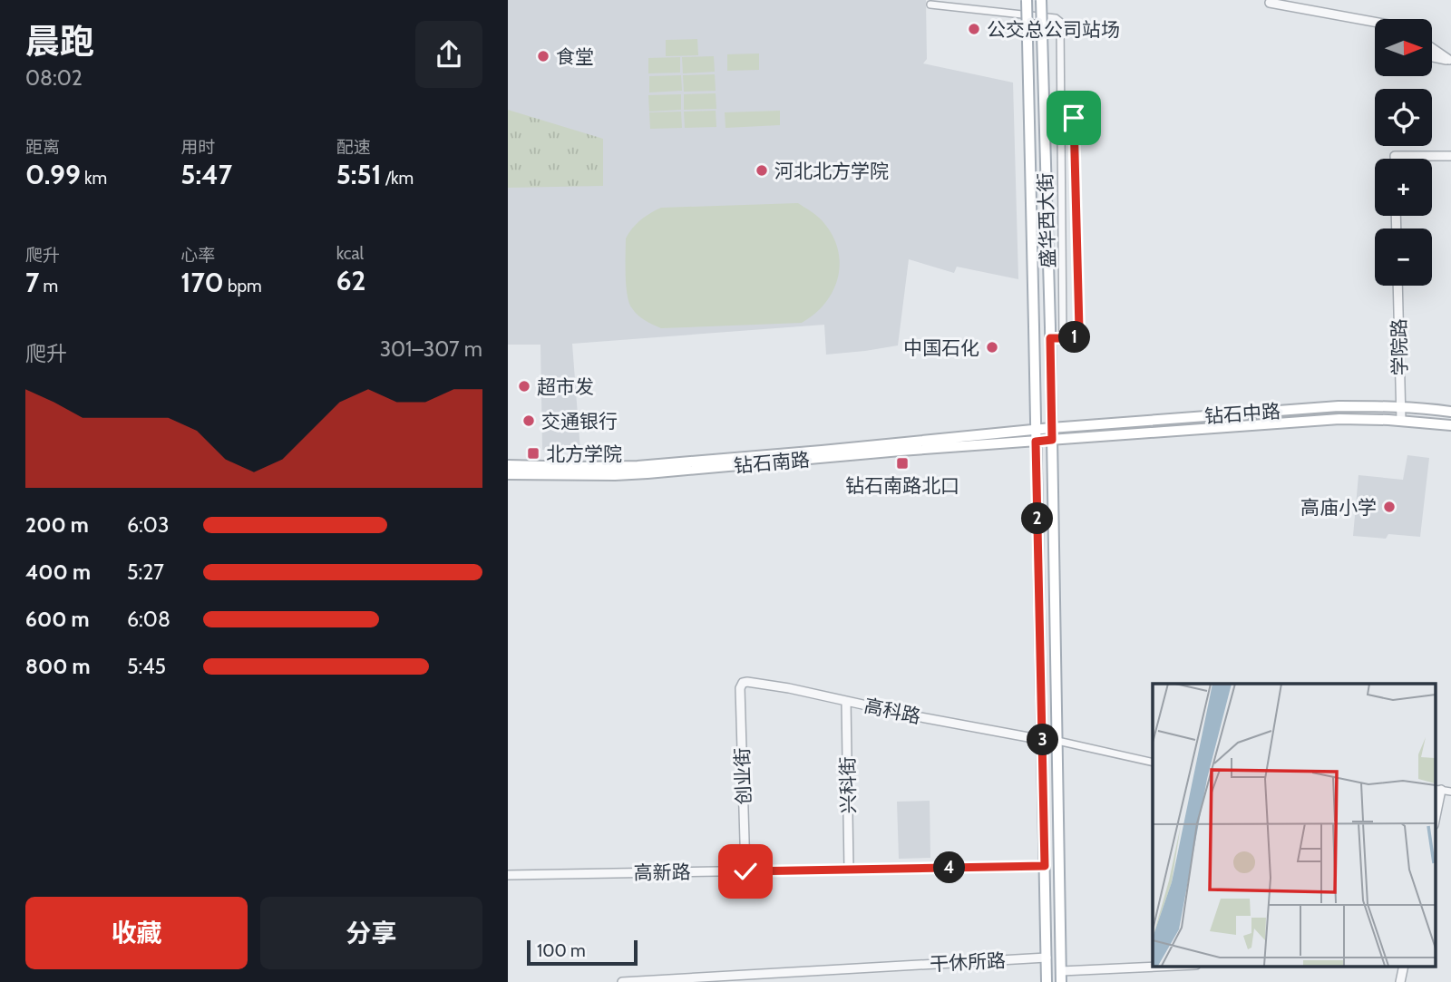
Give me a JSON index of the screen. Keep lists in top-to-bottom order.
{
  "streets": {
    "main road": ["盛华西大街", "钻石中路", "钻石南路"],
    "street": [
      "学院路",
      "高科路",
      "创业街",
      "兴科街",
      "高新路",
      "干休所路"
    ]
  },
  "crossings": [
    ["盛华西大街", "钻石中路"],
    ["盛华西大街", "钻石南路"],
    ["学院路", "钻石中路"],
    ["钻石中路", "钻石南路"],
    ["高科路", "创业街"],
    ["高科路", "兴科街"],
    ["创业街", "高新路"],
    ["兴科街", "高新路"]
  ],
  "places": {
    "other": [
      "公交总公司站场",
      "食堂",
      "河北北方学院",
      "中国石化",
      "超市发",
      "交通银行",
      "高庙小学"
    ],
    "transit": ["北方学院", "钻石南路北口"]
  },
  "scale_bar": "100 m",
  "north": "right",
  "page": {
    "heading": ["晨跑", "08:02"],
    "map_buttons": ["+", "−"],
    "stats": [
      ["距离", "0.99 km"],
      ["用时", "5:47"],
      ["配速", "5:51 /km"],
      ["爬升", "7 m"],
      ["心率", "170 bpm"],
      ["kcal", "62"]
    ],
    "pins": [
      "1",
      "2",
      "3",
      "4"
    ],
    "chart": ["爬升", "301–307 m"],
    "list": [
      {
        "name": "200 m",
        "note": "6:03"
      },
      {
        "name": "400 m",
        "note": "5:27"
      },
      {
        "name": "600 m",
        "note": "6:08"
      },
      {
        "name": "800 m",
        "note": "5:45"
      }
    ],
    "buttons": ["收藏", "分享"],
    "scale": "100 m"
  }
}
